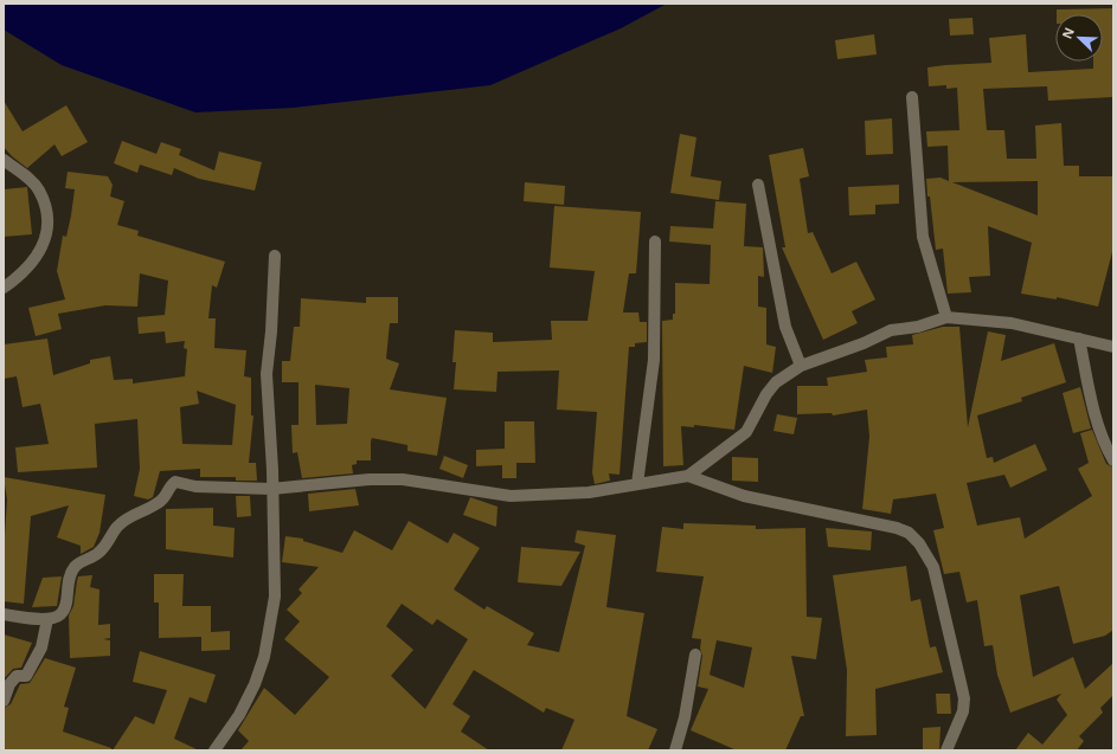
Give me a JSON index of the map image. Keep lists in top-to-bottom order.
{
  "north": "top left"
}
